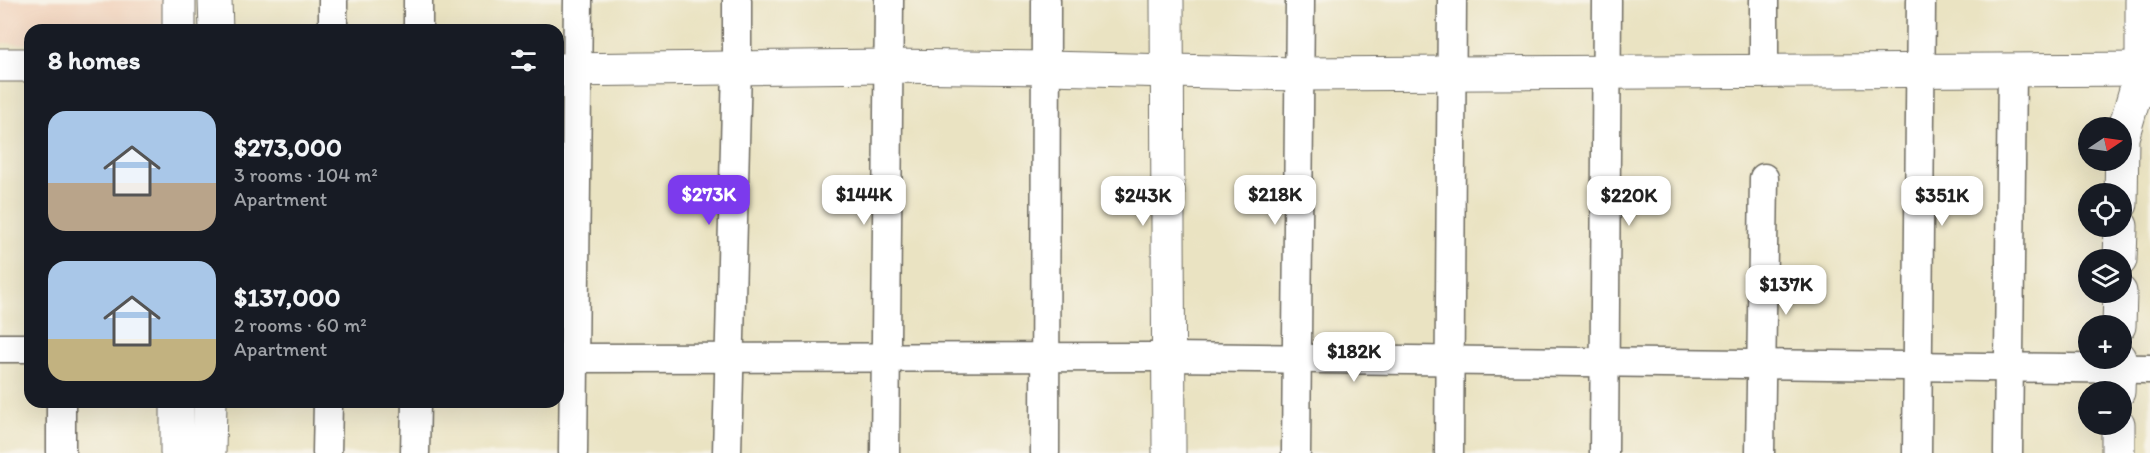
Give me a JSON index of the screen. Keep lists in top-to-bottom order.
{
  "north": "right",
  "page": {
    "heading": "8 homes",
    "list": [
      {
        "name": "$273,000",
        "note": "3 rooms · 104 m² · Apartment"
      },
      {
        "name": "$137,000",
        "note": "2 rooms · 60 m² · Apartment"
      }
    ],
    "map_buttons": ["+", "−"],
    "price": [
      "$273K",
      "$144K",
      "$218K",
      "$243K",
      "$220K",
      "$351K",
      "$137K",
      "$182K"
    ]
  }
}
